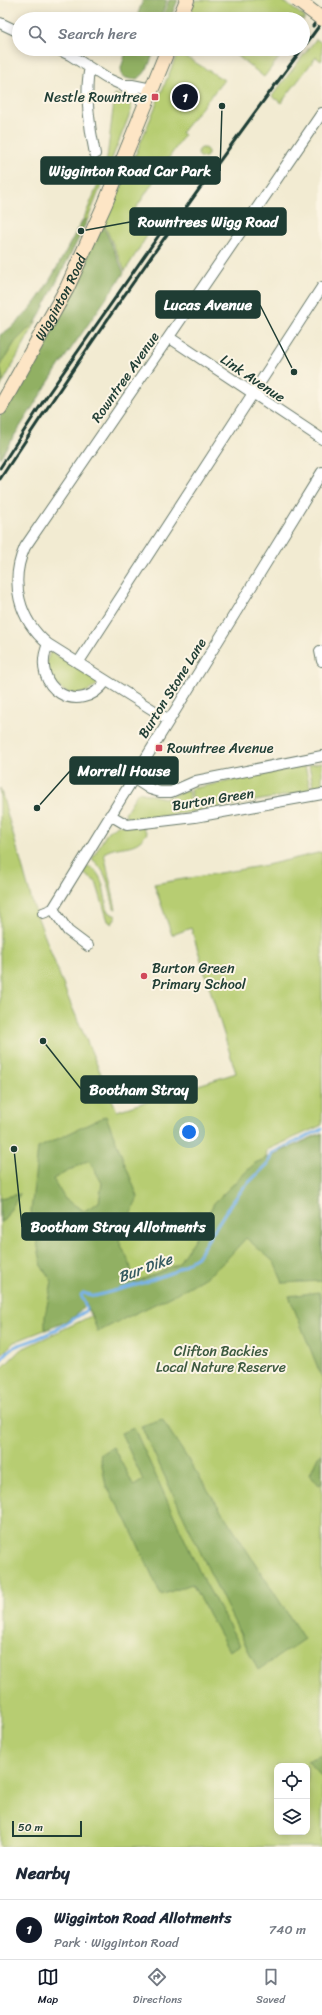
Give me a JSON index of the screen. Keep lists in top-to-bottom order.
{
  "streets": {
    "main road": ["Wigginton Road"],
    "street": [
      "Rowntree Avenue",
      "Link Avenue",
      "Burton Stone Lane",
      "Burton Green"
    ]
  },
  "crossings": [
    ["Rowntree Avenue", "Link Avenue"],
    ["Rowntree Avenue", "Burton Stone Lane"],
    ["Burton Stone Lane", "Burton Green"]
  ],
  "water": ["Bur Dike"],
  "parks": ["Clifton Backies Local Nature Reserve"],
  "places": {
    "transit": ["Nestle Rowntree", "Rowntree Avenue"],
    "other": [
      "Wigginton Road Car Park",
      "Rowntrees Wigg Road",
      "Lucas Avenue",
      "Morrell House",
      "Burton Green Primary School",
      "Bootham Stray",
      "Bootham Stray Allotments"
    ]
  },
  "scale_bar": "50 m",
  "page": {
    "search": "Search here",
    "pins": "1",
    "scale": "50 m",
    "heading": "Nearby",
    "list": [
      {
        "mark": "1",
        "name": "Wigginton Road Allotments",
        "note": "Park · Wigginton Road",
        "value": "740 m"
      }
    ],
    "nav": ["Map", "Directions", "Saved"]
  }
}
